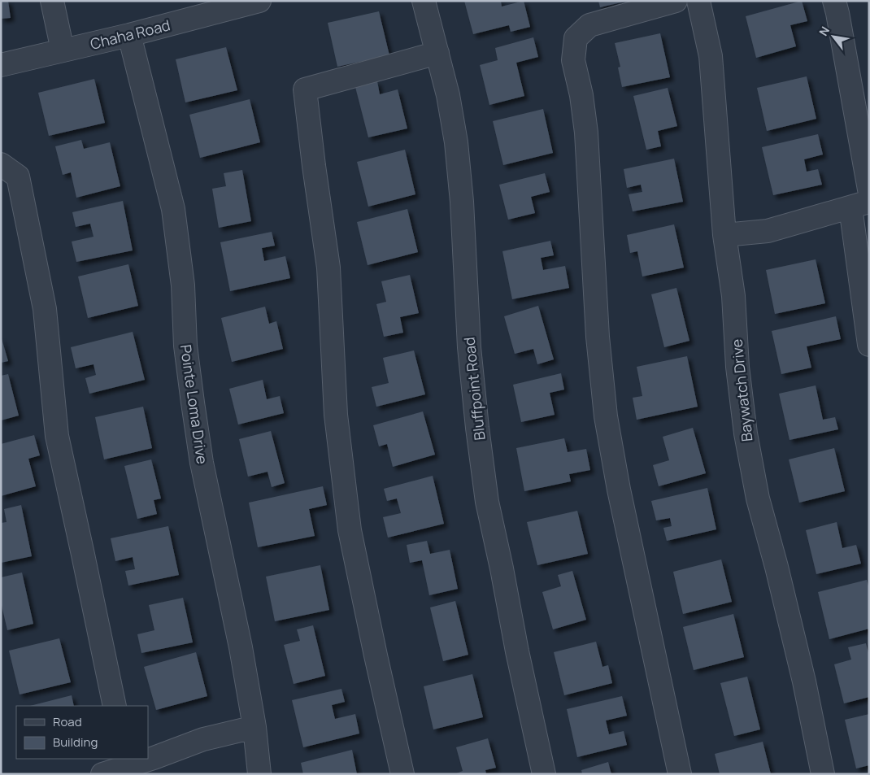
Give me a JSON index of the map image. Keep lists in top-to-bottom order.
{
  "streets": {
    "street": [
      "Chaha Road",
      "Bluffpoint Road",
      "Baywatch Drive",
      "Pointe Loma Drive"
    ]
  },
  "crossings": [
    ["Chaha Road", "Pointe Loma Drive"]
  ],
  "legend": ["Road", "Building"],
  "north": "top left"
}
